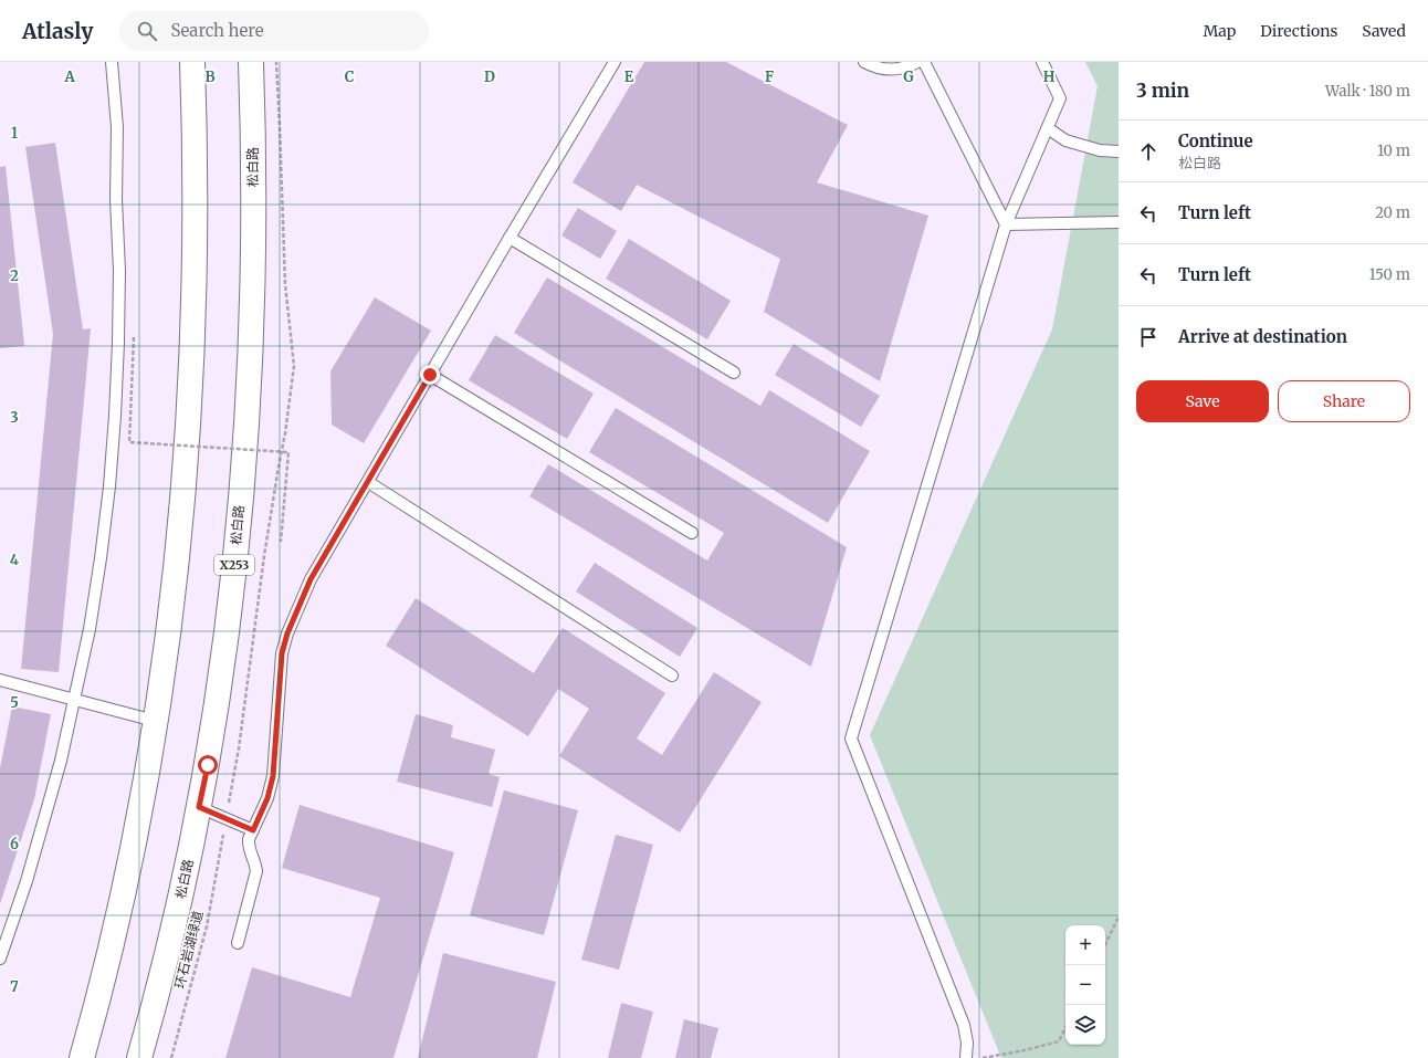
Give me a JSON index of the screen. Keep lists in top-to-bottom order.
{
  "streets": {
    "main road": ["松白路", "X253"],
    "path": ["环石岩湖绿道"]
  },
  "page": {
    "header": "Atlasly",
    "search": "Search here",
    "nav": ["Map", "Directions", "Saved"],
    "heading": ["3 min", "Walk · 180 m"],
    "list": [
      ["Continue", "松白路", "10 m"],
      ["Turn left", "20 m"],
      ["Turn left", "150 m"],
      "Arrive at destination"
    ],
    "buttons": ["Save", "Share"],
    "map_buttons": ["+", "−"]
  },
  "grid": {
    "columns": [
      "A",
      "B",
      "C",
      "D",
      "E",
      "F",
      "G",
      "H"
    ],
    "rows": [
      "1",
      "2",
      "3",
      "4",
      "5",
      "6",
      "7"
    ]
  }
}
